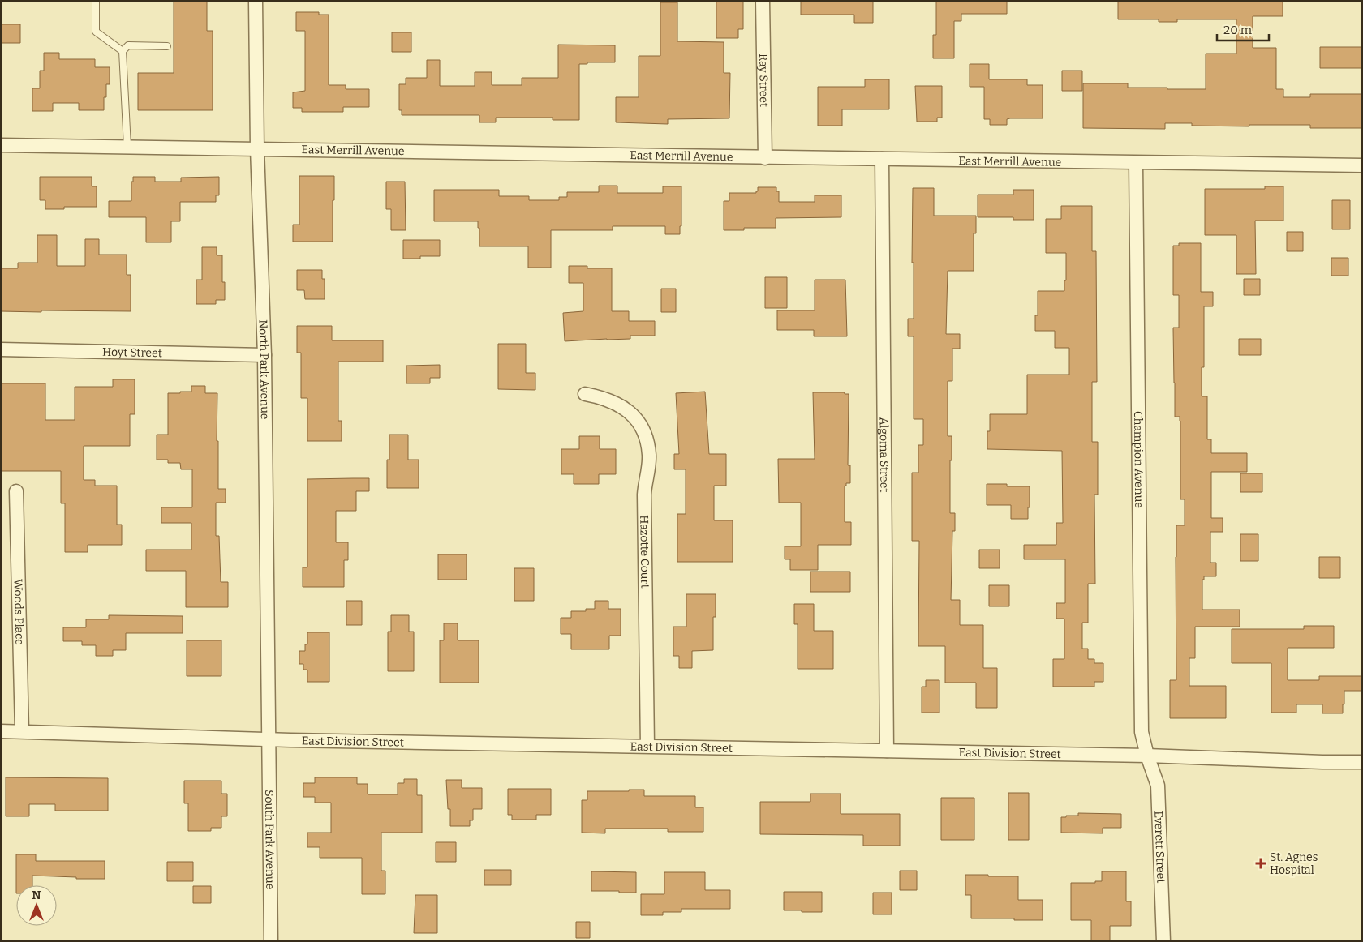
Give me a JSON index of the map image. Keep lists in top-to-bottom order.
{
  "streets": {
    "street": [
      "Ray Street",
      "East Merrill Avenue",
      "Hoyt Street",
      "North Park Avenue",
      "Algoma Street",
      "Champion Avenue",
      "Hazotte Court",
      "Woods Place",
      "East Division Street",
      "South Park Avenue",
      "Everett Street"
    ]
  },
  "crossings": [
    ["Ray Street", "East Merrill Avenue"],
    ["East Merrill Avenue", "North Park Avenue"],
    ["East Merrill Avenue", "Algoma Street"],
    ["East Merrill Avenue", "Champion Avenue"],
    ["Hoyt Street", "North Park Avenue"],
    ["North Park Avenue", "East Division Street"],
    ["North Park Avenue", "South Park Avenue"],
    ["Algoma Street", "East Division Street"],
    ["Champion Avenue", "East Division Street"],
    ["Champion Avenue", "Everett Street"],
    ["Hazotte Court", "East Division Street"],
    ["Woods Place", "East Division Street"],
    ["East Division Street", "South Park Avenue"],
    ["East Division Street", "Everett Street"]
  ],
  "places": {
    "health": ["St. Agnes Hospital"]
  },
  "scale_bar": "20 m",
  "north": "top"
}
